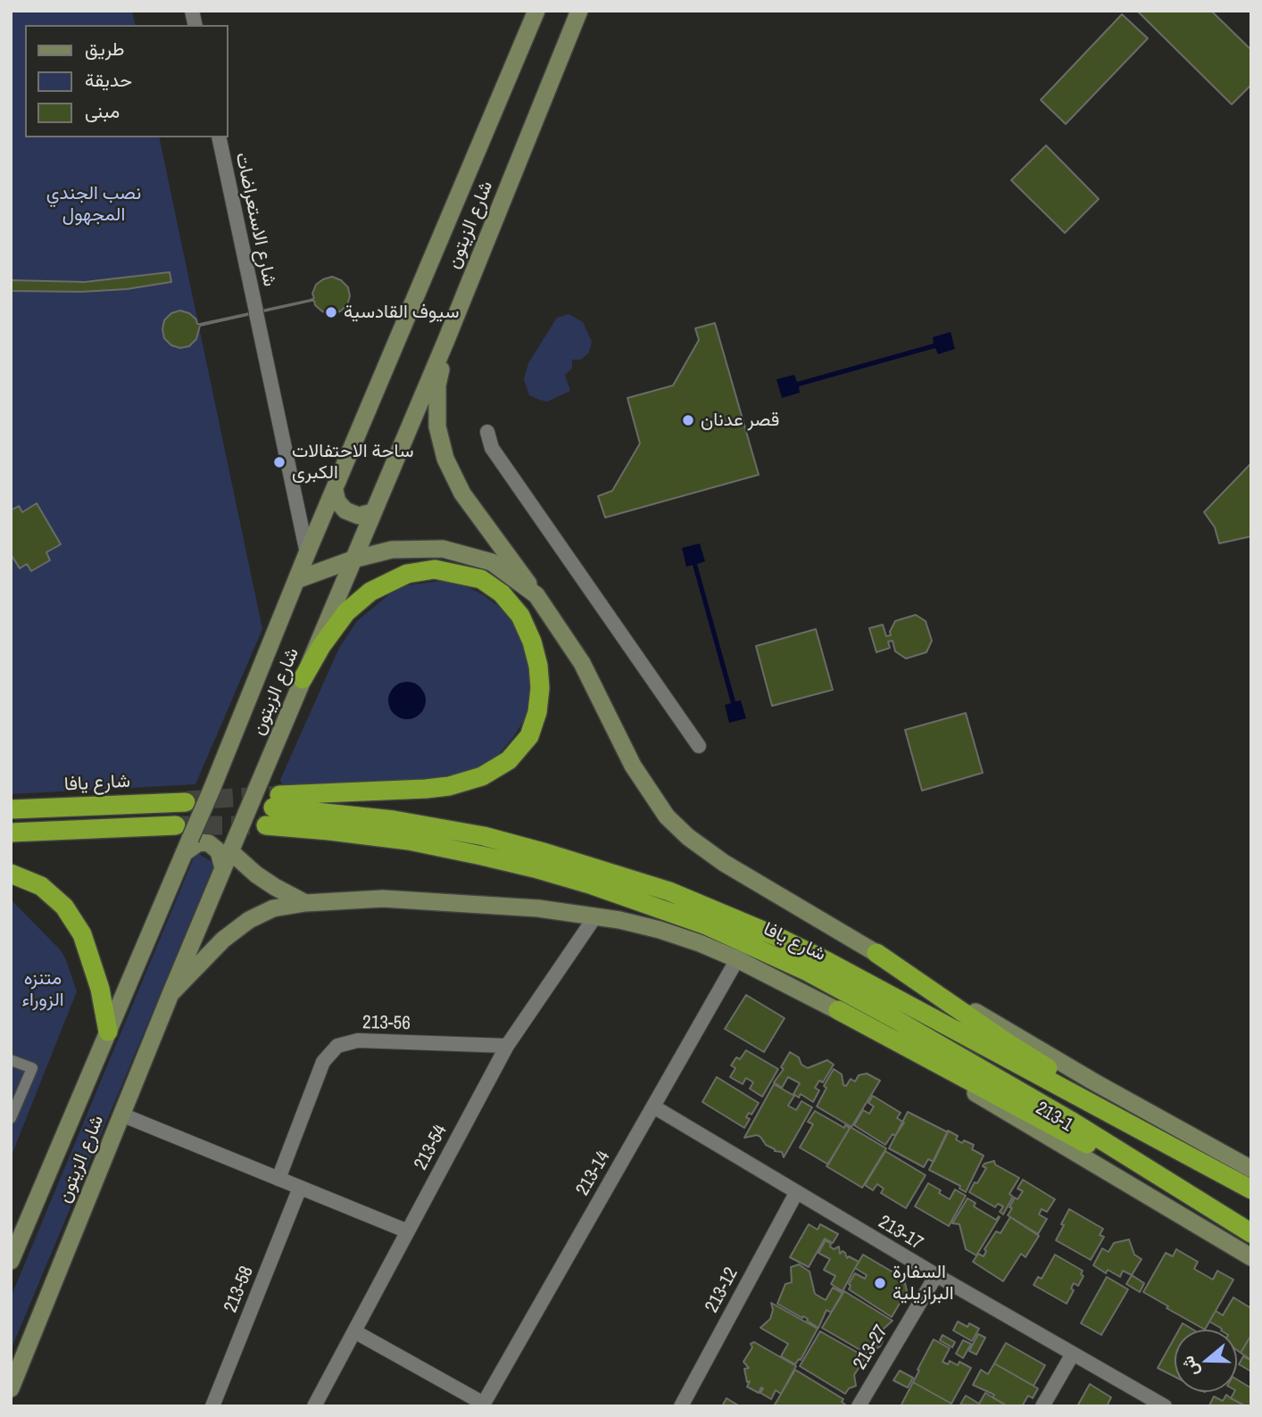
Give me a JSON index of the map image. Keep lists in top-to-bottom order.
{
  "streets": {
    "highway": ["شارع يافا"],
    "main road": ["شارع الزيتون", "213-1"],
    "street": [
      "شارع الاستعراضات",
      "213-56",
      "213-54",
      "213-14",
      "213-17",
      "213-58",
      "213-12",
      "213-27"
    ]
  },
  "crossings": [
    ["شارع الاستعراضات", "شارع الزيتون"],
    ["شارع الزيتون", "213-1"],
    ["213-56", "213-54"],
    ["213-1", "213-54"],
    ["213-1", "213-14"],
    ["213-14", "213-17"],
    ["213-17", "213-12"],
    ["213-17", "213-27"]
  ],
  "parks": ["نصب الجندي المجهول", "متنزه الزوراء"],
  "places": [
    "سيوف القادسية",
    "قصر عدنان",
    "ساحة الاحتفالات الكبرى",
    "السفارة البرازيلية"
  ],
  "legend": ["طريق", "حديقة", "مبنى"],
  "north": "left"
}
